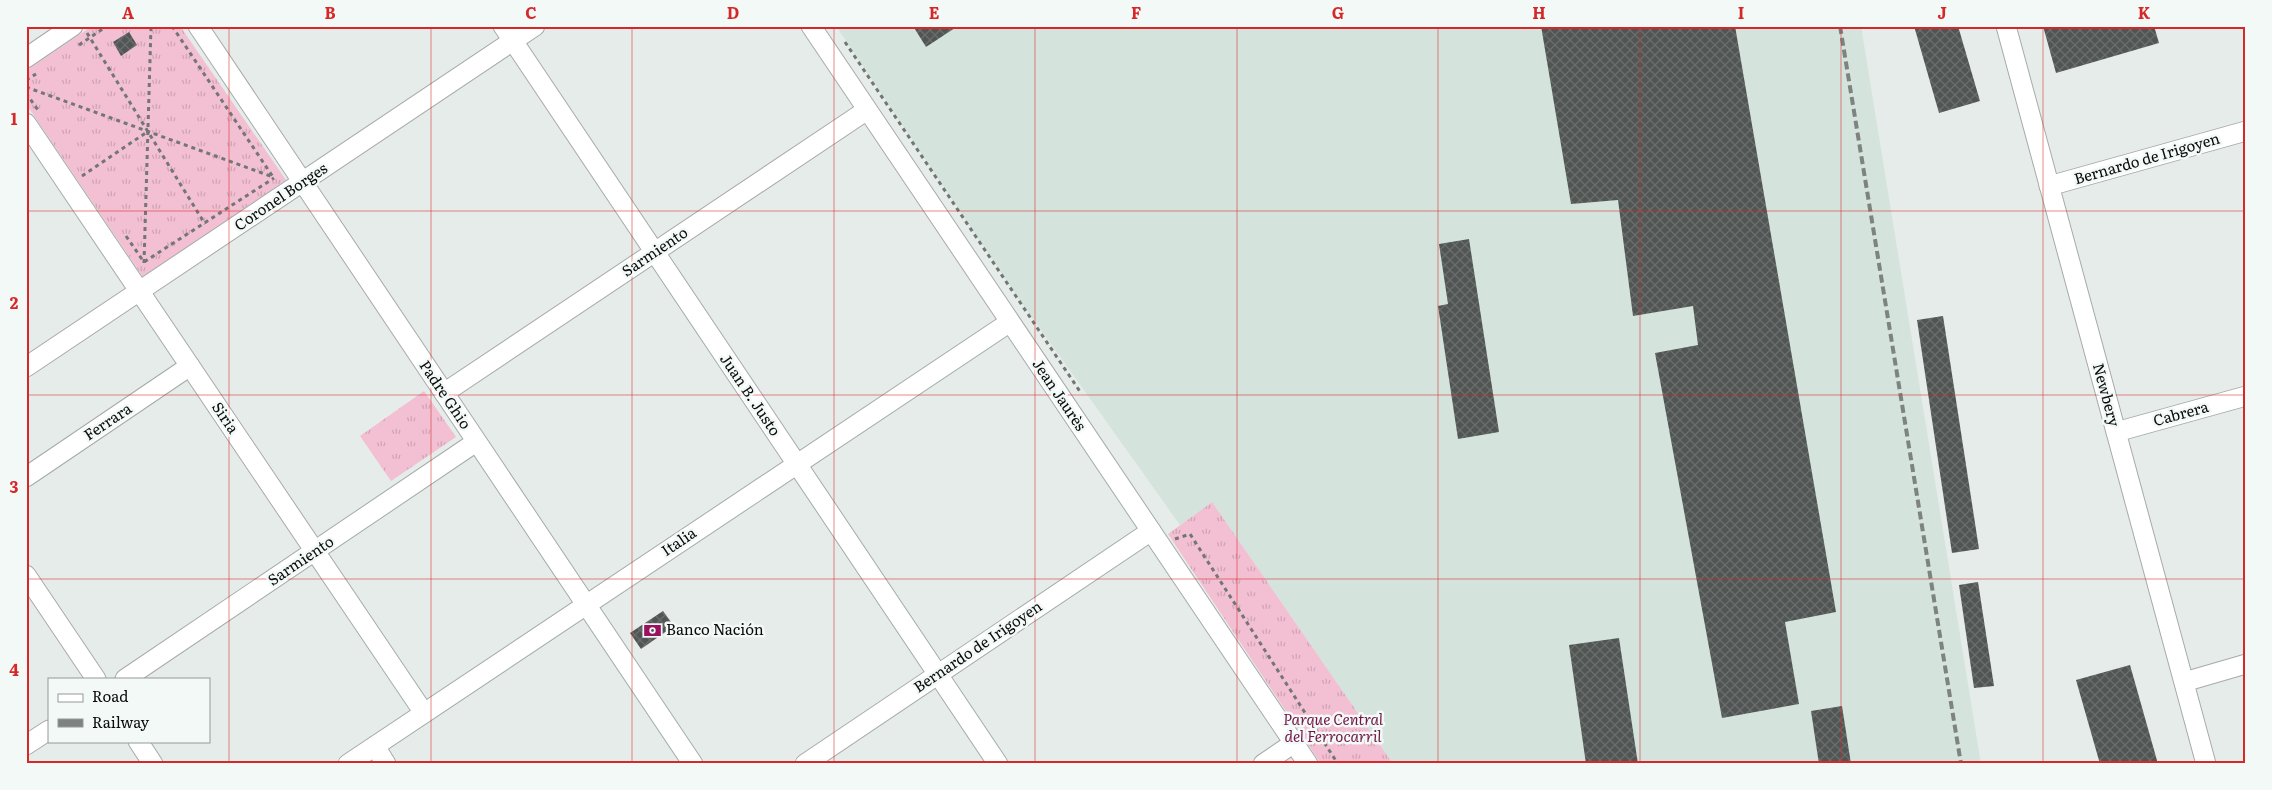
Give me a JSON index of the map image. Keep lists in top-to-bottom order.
{
  "streets": {
    "street": [
      "Bernardo de Irigoyen",
      "Coronel Borges",
      "Sarmiento",
      "Padre Ghio",
      "Juan B. Justo",
      "Jean Jaurès",
      "Newbery",
      "Cabrera",
      "Siria",
      "Ferrara",
      "Italia"
    ]
  },
  "crossings": [
    ["Bernardo de Irigoyen", "Juan B. Justo"],
    ["Bernardo de Irigoyen", "Jean Jaurès"],
    ["Bernardo de Irigoyen", "Newbery"],
    ["Coronel Borges", "Padre Ghio"],
    ["Coronel Borges", "Juan B. Justo"],
    ["Coronel Borges", "Siria"],
    ["Sarmiento", "Padre Ghio"],
    ["Sarmiento", "Juan B. Justo"],
    ["Sarmiento", "Jean Jaurès"],
    ["Sarmiento", "Siria"],
    ["Padre Ghio", "Italia"],
    ["Juan B. Justo", "Italia"],
    ["Jean Jaurès", "Italia"],
    ["Newbery", "Cabrera"],
    ["Siria", "Ferrara"],
    ["Siria", "Italia"]
  ],
  "parks": ["Parque Central del Ferrocarril"],
  "places": {
    "bank": ["Banco Nación"]
  },
  "legend": ["Road", "Railway"],
  "grid": {
    "columns": [
      "A",
      "B",
      "C",
      "D",
      "E",
      "F",
      "G",
      "H",
      "I",
      "J",
      "K"
    ],
    "rows": [
      "1",
      "2",
      "3",
      "4"
    ]
  }
}
